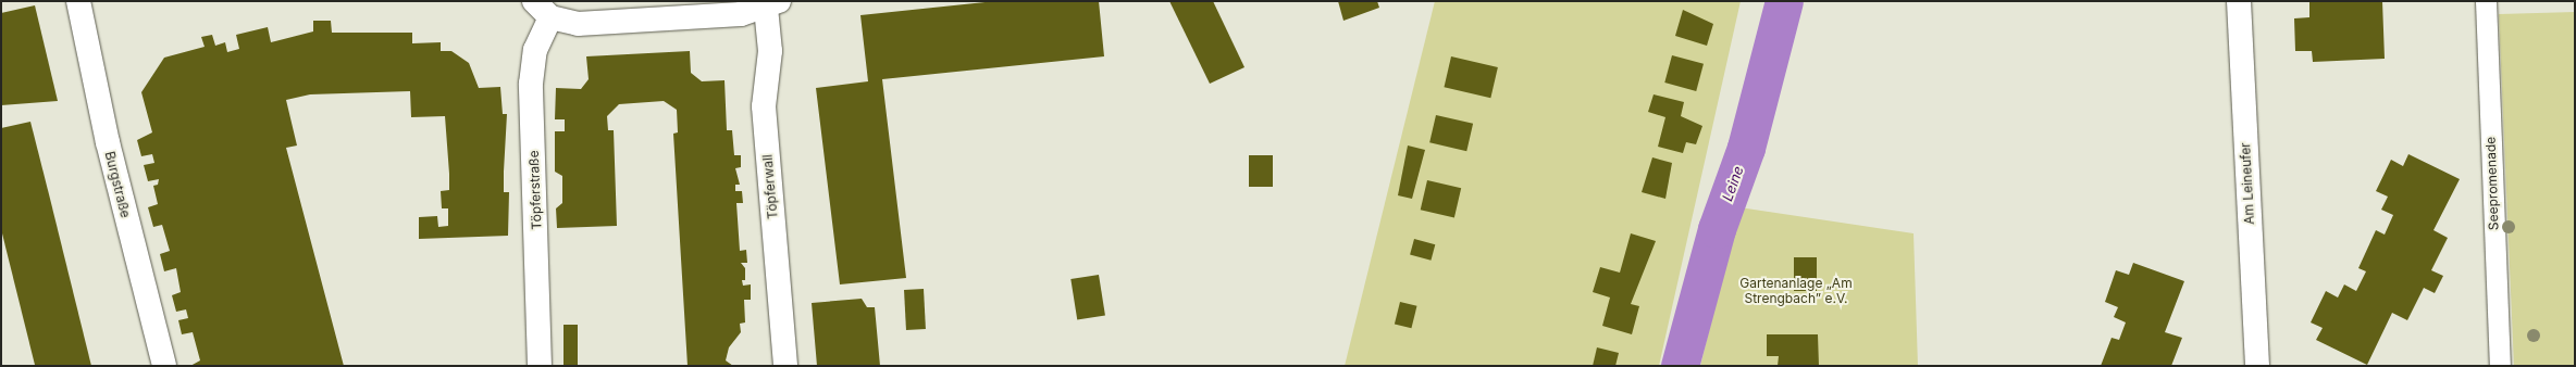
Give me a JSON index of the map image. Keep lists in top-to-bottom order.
{
  "streets": {
    "street": [
      "Am Leineufer",
      "Burgstraße",
      "Töpferwall",
      "Töpferstraße"
    ],
    "lane": ["Seepromenade"]
  },
  "water": ["Leine"],
  "parks": ["Gartenanlage „Am Strengbach” e.V."]
}
